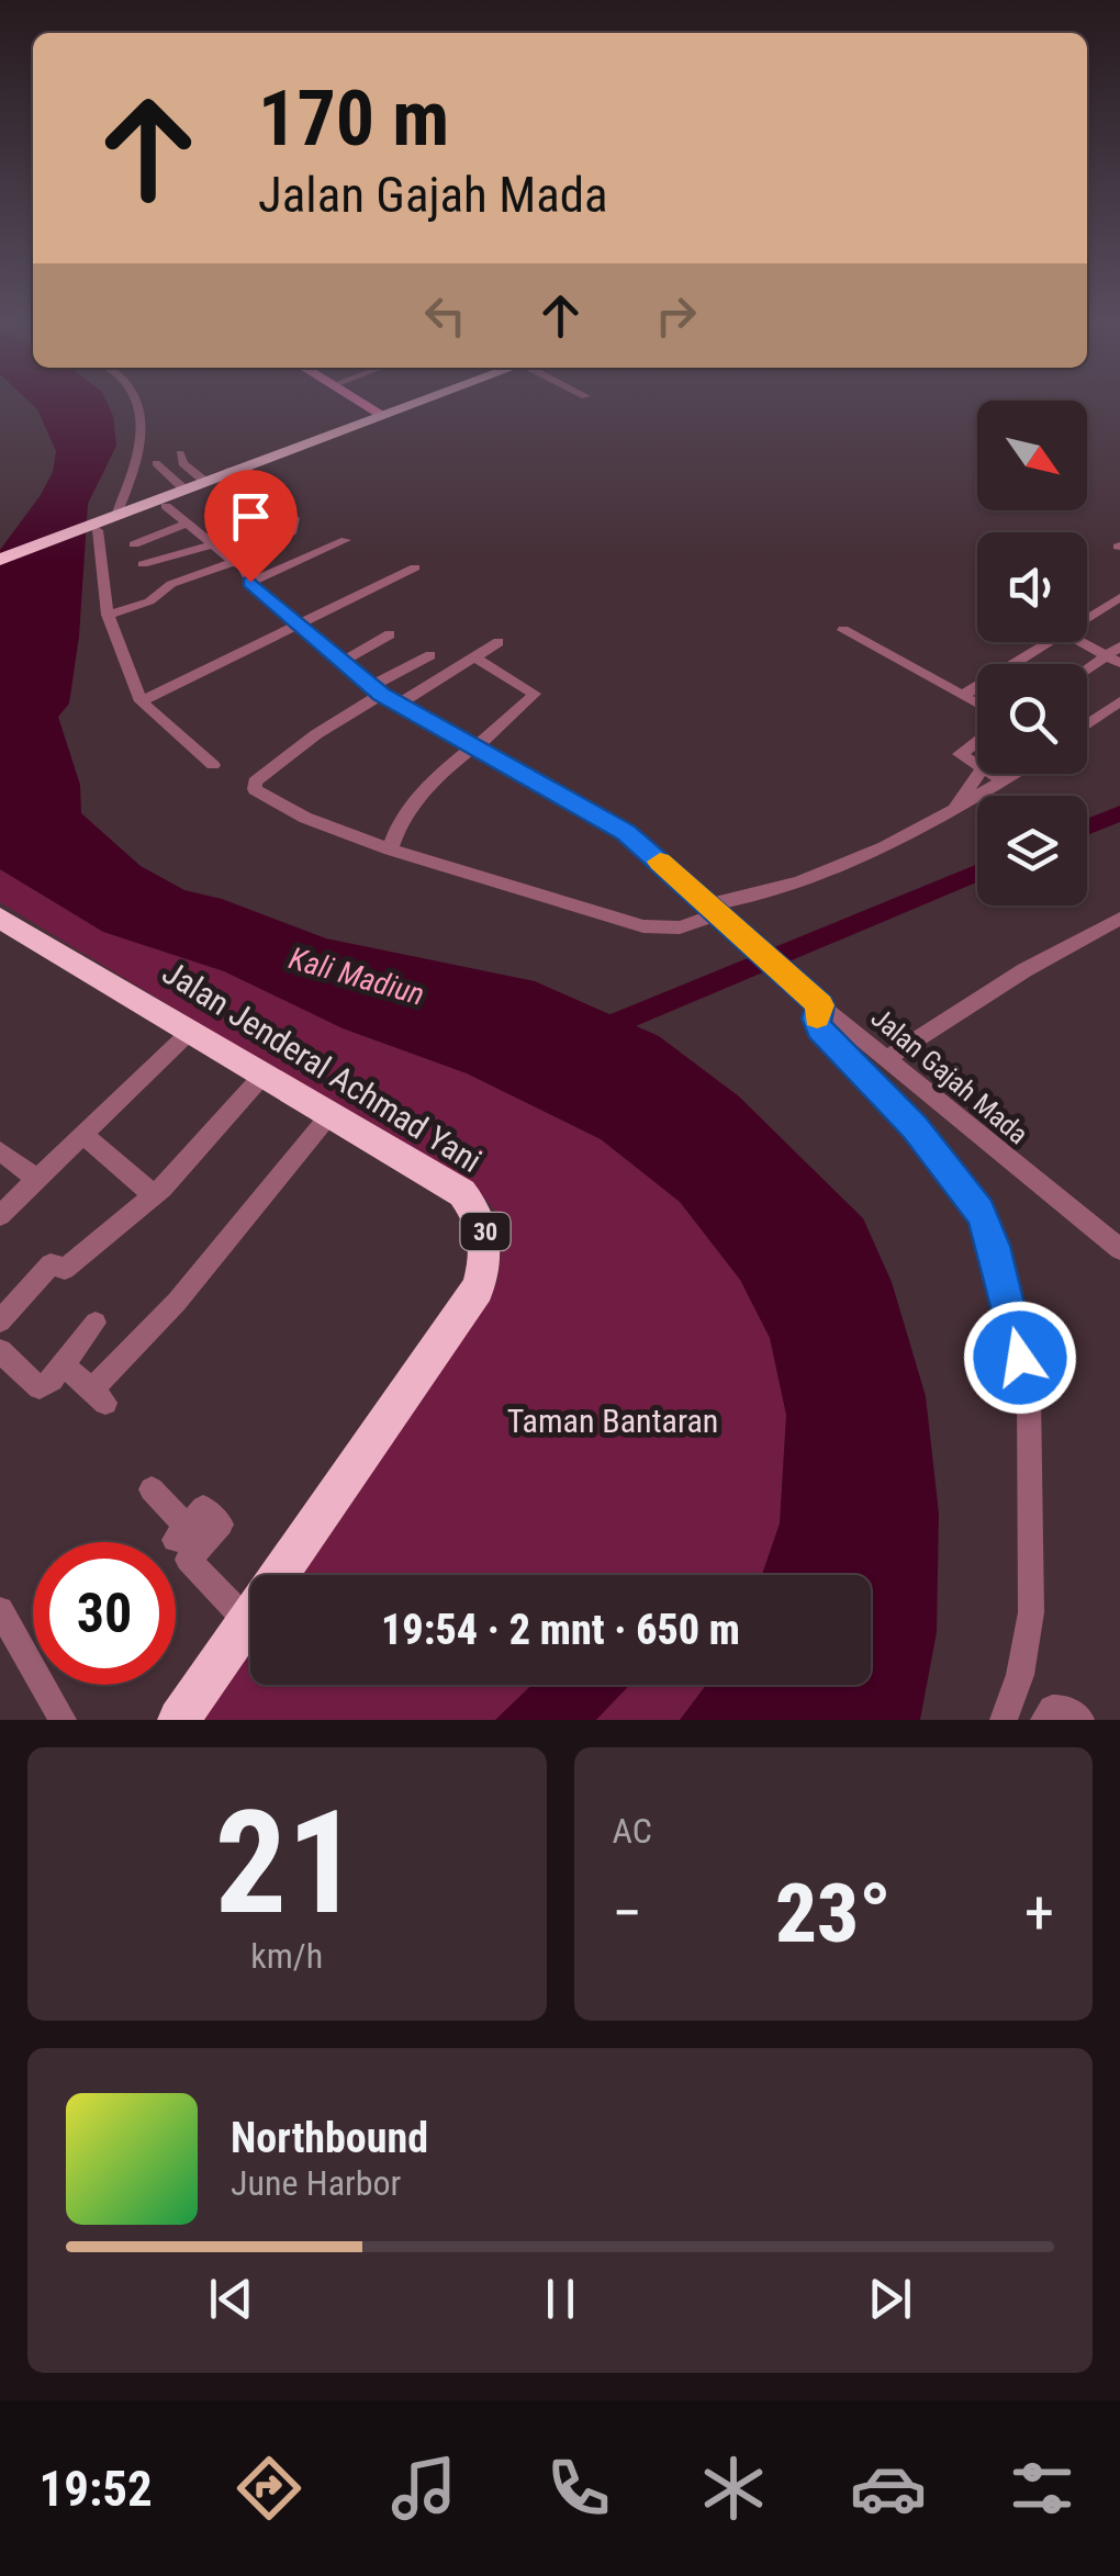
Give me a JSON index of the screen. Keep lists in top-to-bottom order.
{
  "streets": {
    "highway": ["Jalan Jenderal Achmad Yani", "30"],
    "street": ["Jalan Gajah Mada"]
  },
  "water": ["Kali Madiun"],
  "parks": ["Taman Bantaran"],
  "north": "bottom right",
  "page": {
    "turn": ["170 m", "Jalan Gajah Mada"],
    "limit": "30",
    "trip": "19:54 · 2 mnt · 650 m",
    "tile": [
      ["21", "km/h"],
      "AC"
    ],
    "heat": ["−", "23°", "+"],
    "song": ["Northbound", "June Harbor"],
    "tabs": "19:52"
  }
}
